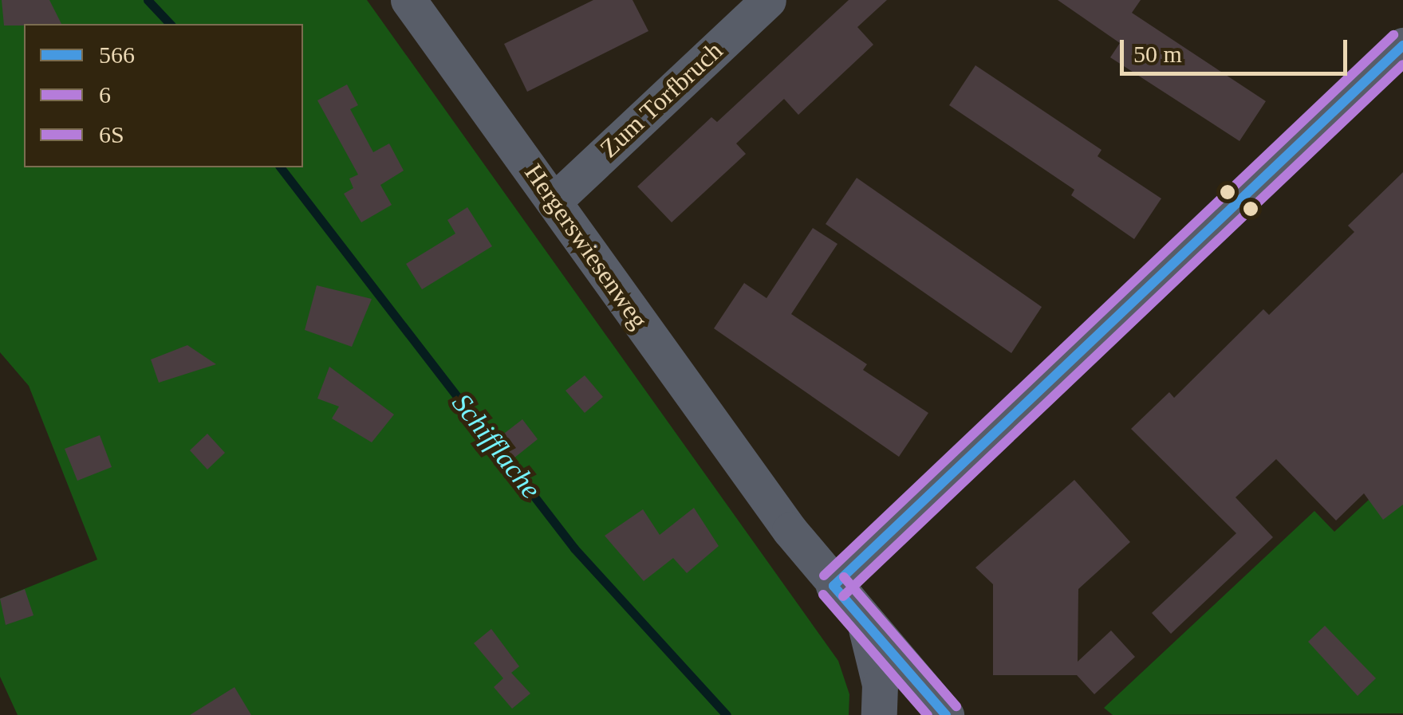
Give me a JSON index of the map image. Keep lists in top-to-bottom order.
{
  "streets": {
    "street": ["Zum Torfbruch", "Hergerswiesenweg"]
  },
  "crossings": [
    ["Zum Torfbruch", "Hergerswiesenweg"]
  ],
  "water": ["Schifflache"],
  "lines": ["transit line 6S", "transit line 566", "transit line 6"],
  "legend": ["566", "6", "6S"],
  "scale_bar": "50 m"
}
